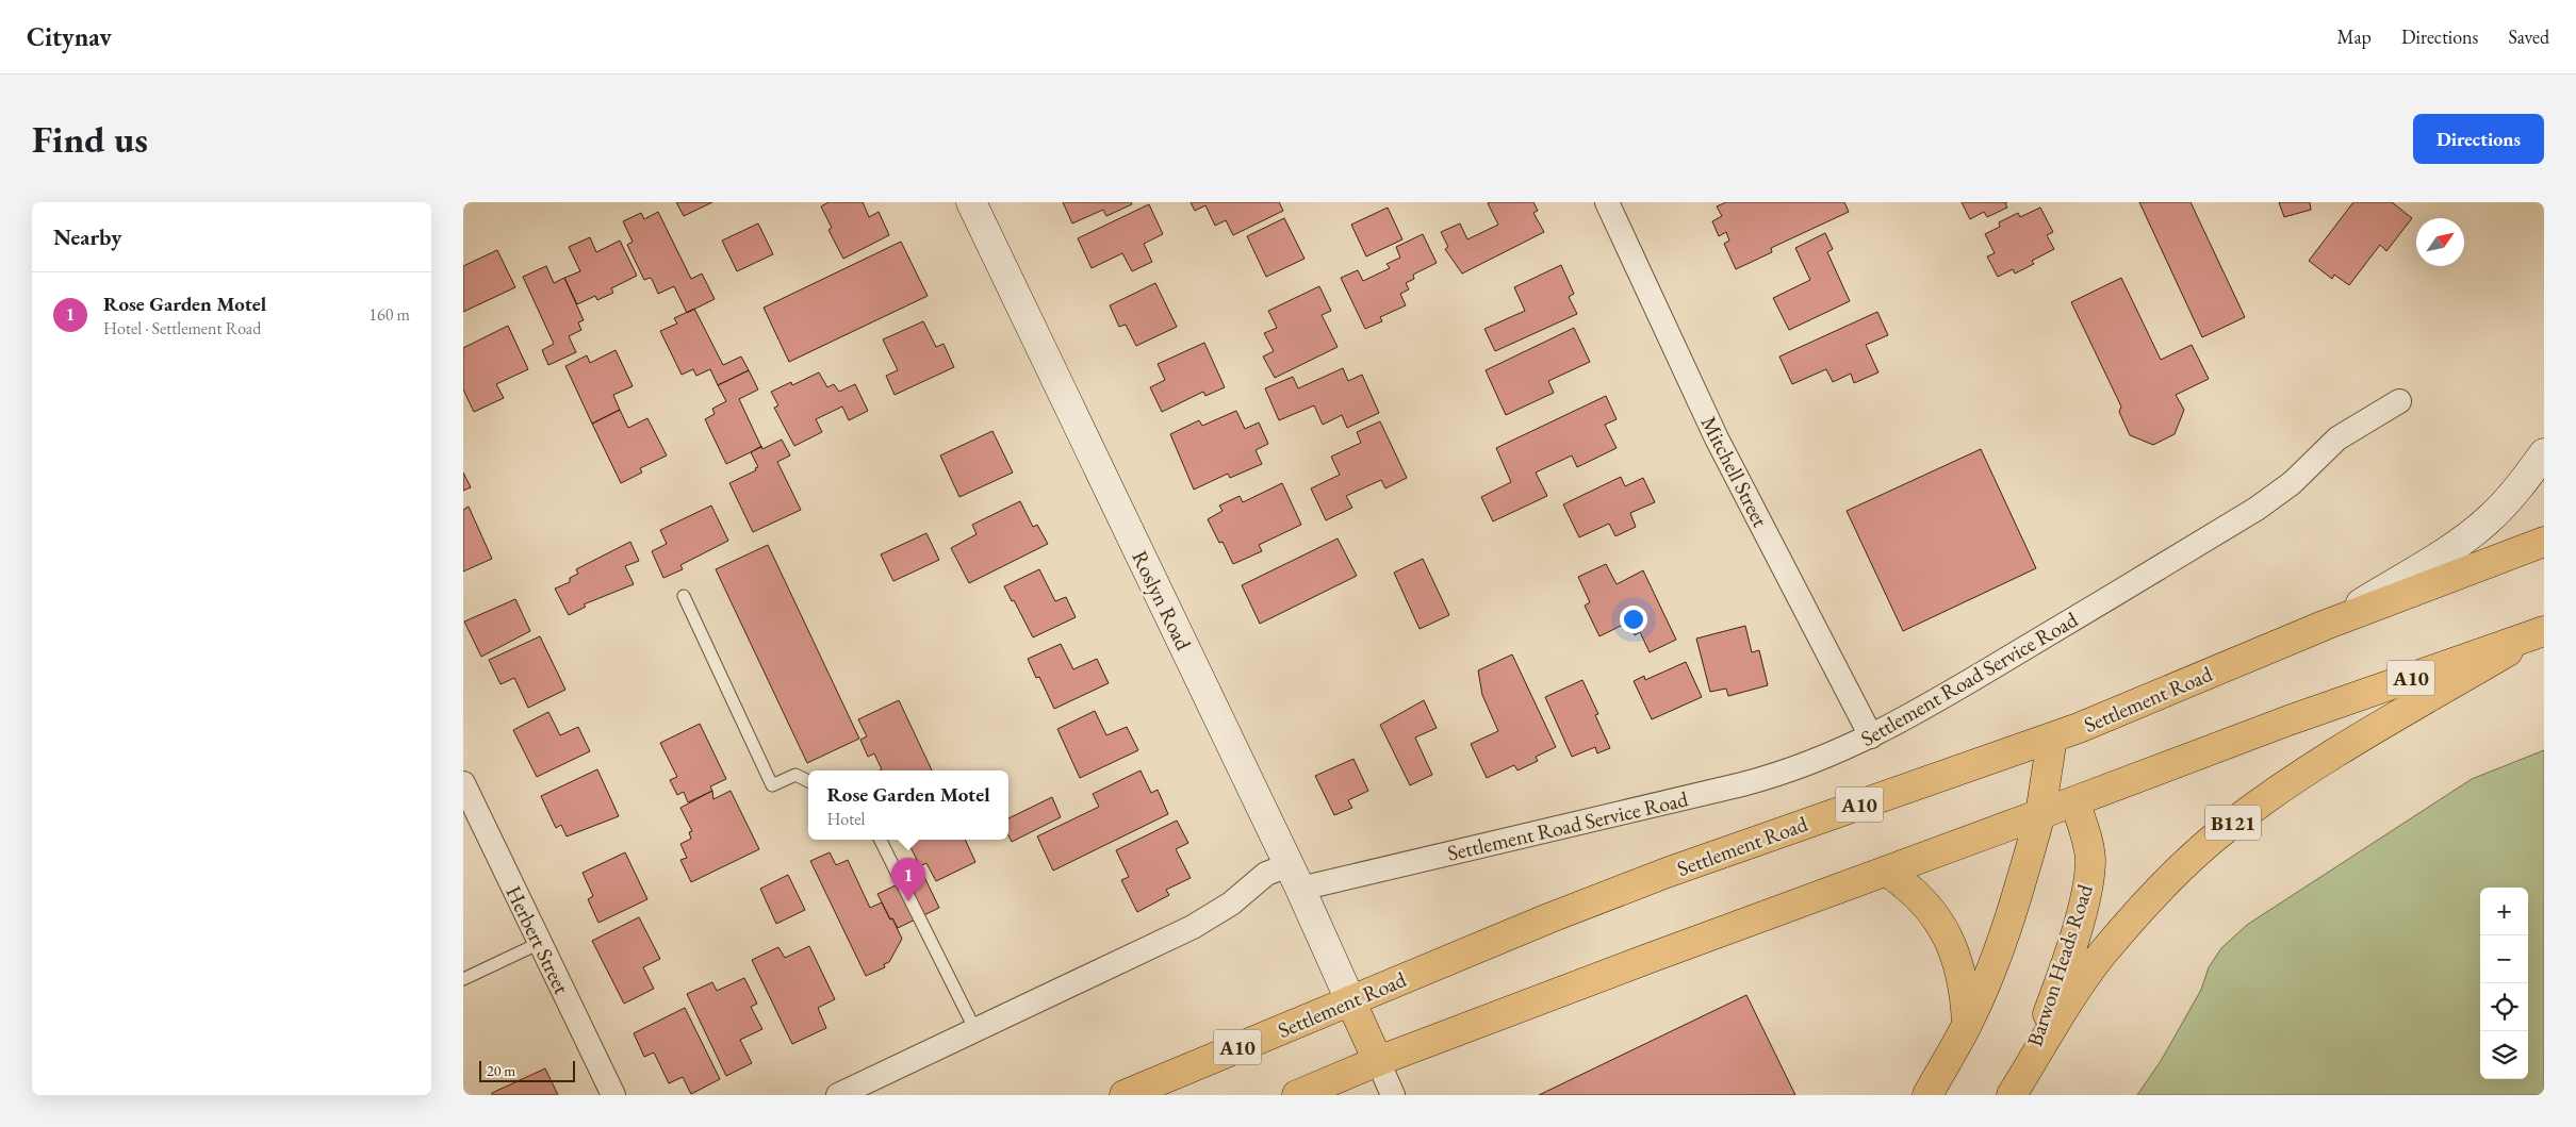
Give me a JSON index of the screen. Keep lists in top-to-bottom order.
{
  "streets": {
    "main road": [
      "A10",
      "Settlement Road",
      "B121",
      "Barwon Heads Road"
    ],
    "street": [
      "Mitchell Street",
      "Roslyn Road",
      "Settlement Road Service Road",
      "Herbert Street"
    ]
  },
  "crossings": [
    ["Mitchell Street", "Settlement Road Service Road"],
    ["Roslyn Road", "Settlement Road Service Road"],
    ["Roslyn Road", "Settlement Road"],
    ["A10", "B121"],
    ["A10", "Barwon Heads Road"],
    ["Settlement Road", "B121"],
    ["B121", "Barwon Heads Road"]
  ],
  "scale_bar": "20 m",
  "north": "top right",
  "page": {
    "header": "Citynav",
    "nav": ["Map", "Directions", "Saved"],
    "buttons": "Directions",
    "title": "Find us",
    "heading": "Nearby",
    "list": [
      {
        "mark": "1",
        "name": "Rose Garden Motel",
        "note": "Hotel · Settlement Road",
        "value": "160 m"
      }
    ],
    "popup": ["Rose Garden Motel", "Hotel"],
    "pins": "1",
    "map_buttons": ["+", "−"],
    "scale": "20 m"
  }
}
